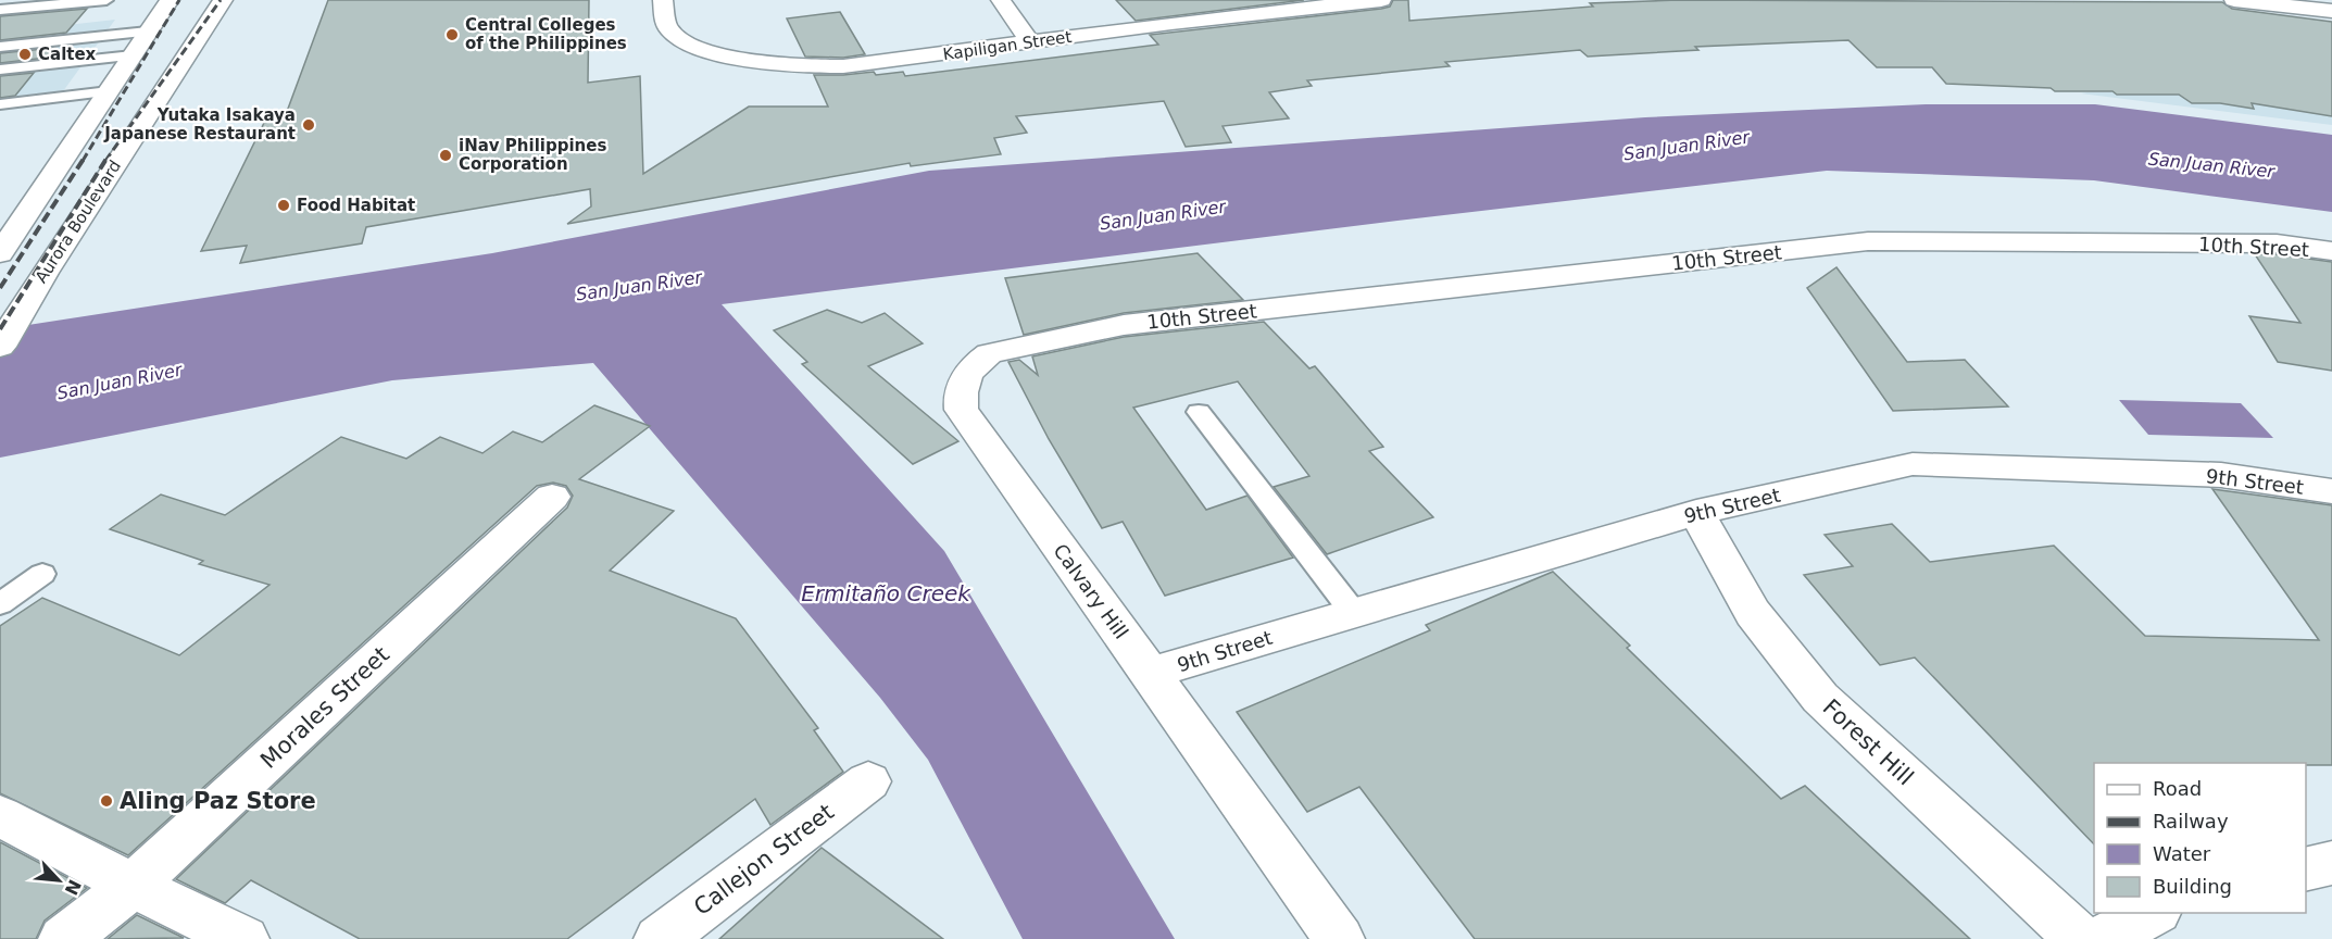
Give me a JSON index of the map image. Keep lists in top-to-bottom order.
{
  "streets": {
    "street": [
      "Kapiligan Street",
      "Aurora Boulevard",
      "10th Street",
      "9th Street",
      "Calvary Hill",
      "Morales Street",
      "Forest Hill",
      "Callejon Street"
    ]
  },
  "crossings": [
    ["10th Street", "Calvary Hill"],
    ["9th Street", "Calvary Hill"],
    ["9th Street", "Forest Hill"]
  ],
  "water": ["San Juan River", "Ermitaño Creek"],
  "places": [
    "Central Colleges of the Philippines",
    "Caltex",
    "Yutaka Isakaya Japanese Restaurant",
    "iNav Philippines Corporation",
    "Food Habitat",
    "Aling Paz Store"
  ],
  "legend": [
    "Road",
    "Railway",
    "Water",
    "Building"
  ],
  "north": "bottom right"
}
